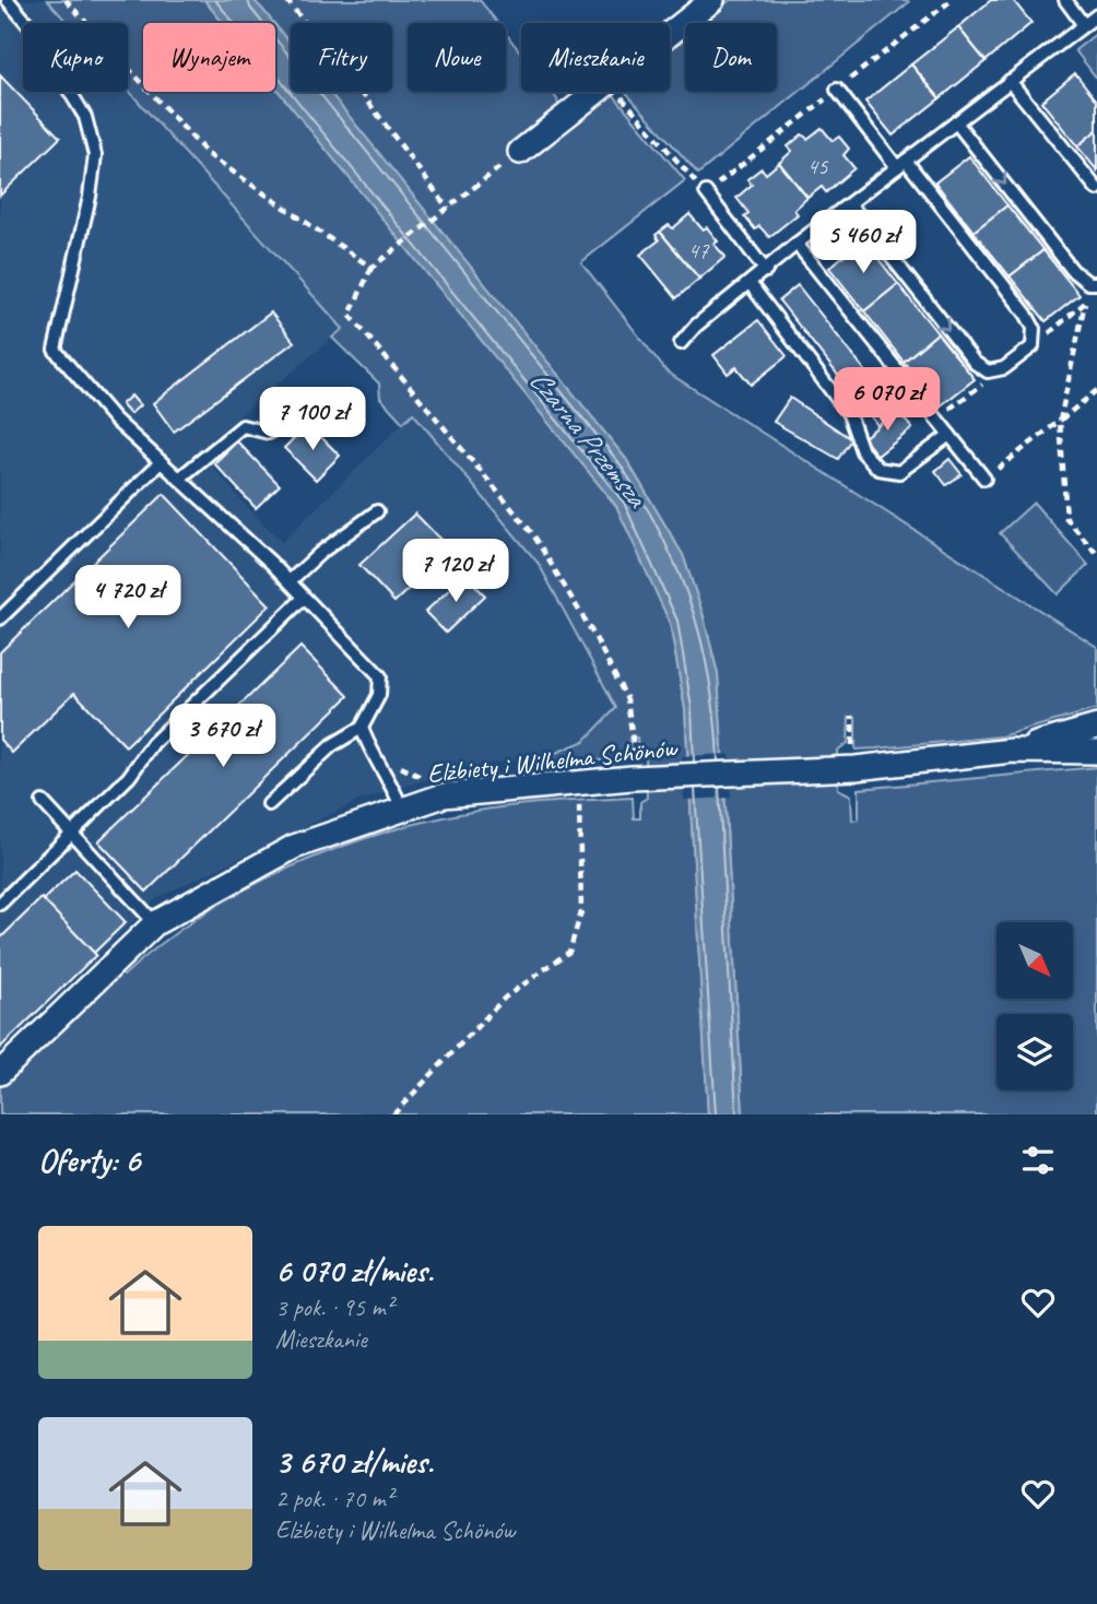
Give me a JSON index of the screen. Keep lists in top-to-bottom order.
{
  "streets": {
    "street": ["Elżbiety i Wilhelma Schönów"]
  },
  "water": ["Czarna Przemsza"],
  "house_numbers": ["45", "47"],
  "north": "bottom right",
  "page": {
    "chip": [
      "Kupno",
      "Wynajem",
      "Filtry",
      "Nowe",
      "Mieszkanie",
      "Dom"
    ],
    "price": [
      "5 460 zł",
      "6 070 zł",
      "7 100 zł",
      "7 120 zł",
      "4 720 zł",
      "3 670 zł"
    ],
    "heading": "Oferty: 6",
    "list": [
      {
        "name": "6 070 zł/mies.",
        "note": "3 pok. · 95 m² · Mieszkanie"
      },
      {
        "name": "3 670 zł/mies.",
        "note": "2 pok. · 70 m² · Elżbiety i Wilhelma Schönów"
      }
    ]
  }
}
